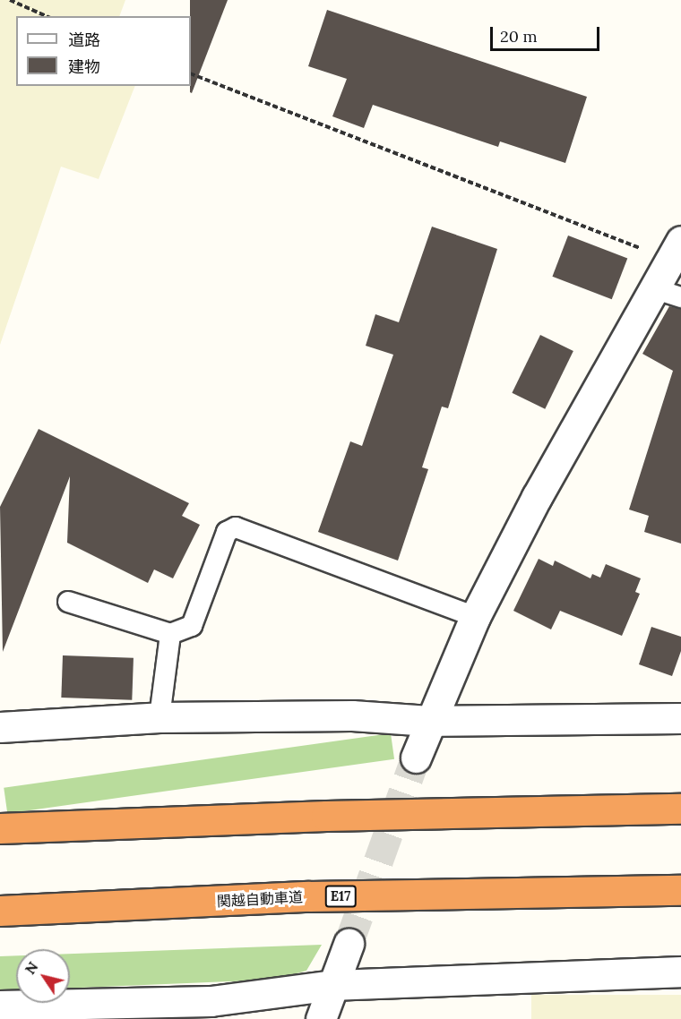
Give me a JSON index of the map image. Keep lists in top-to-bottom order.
{
  "streets": {
    "highway": ["E17", "関越自動車道"]
  },
  "legend": ["道路", "建物"],
  "scale_bar": "20 m",
  "north": "top left"
}
